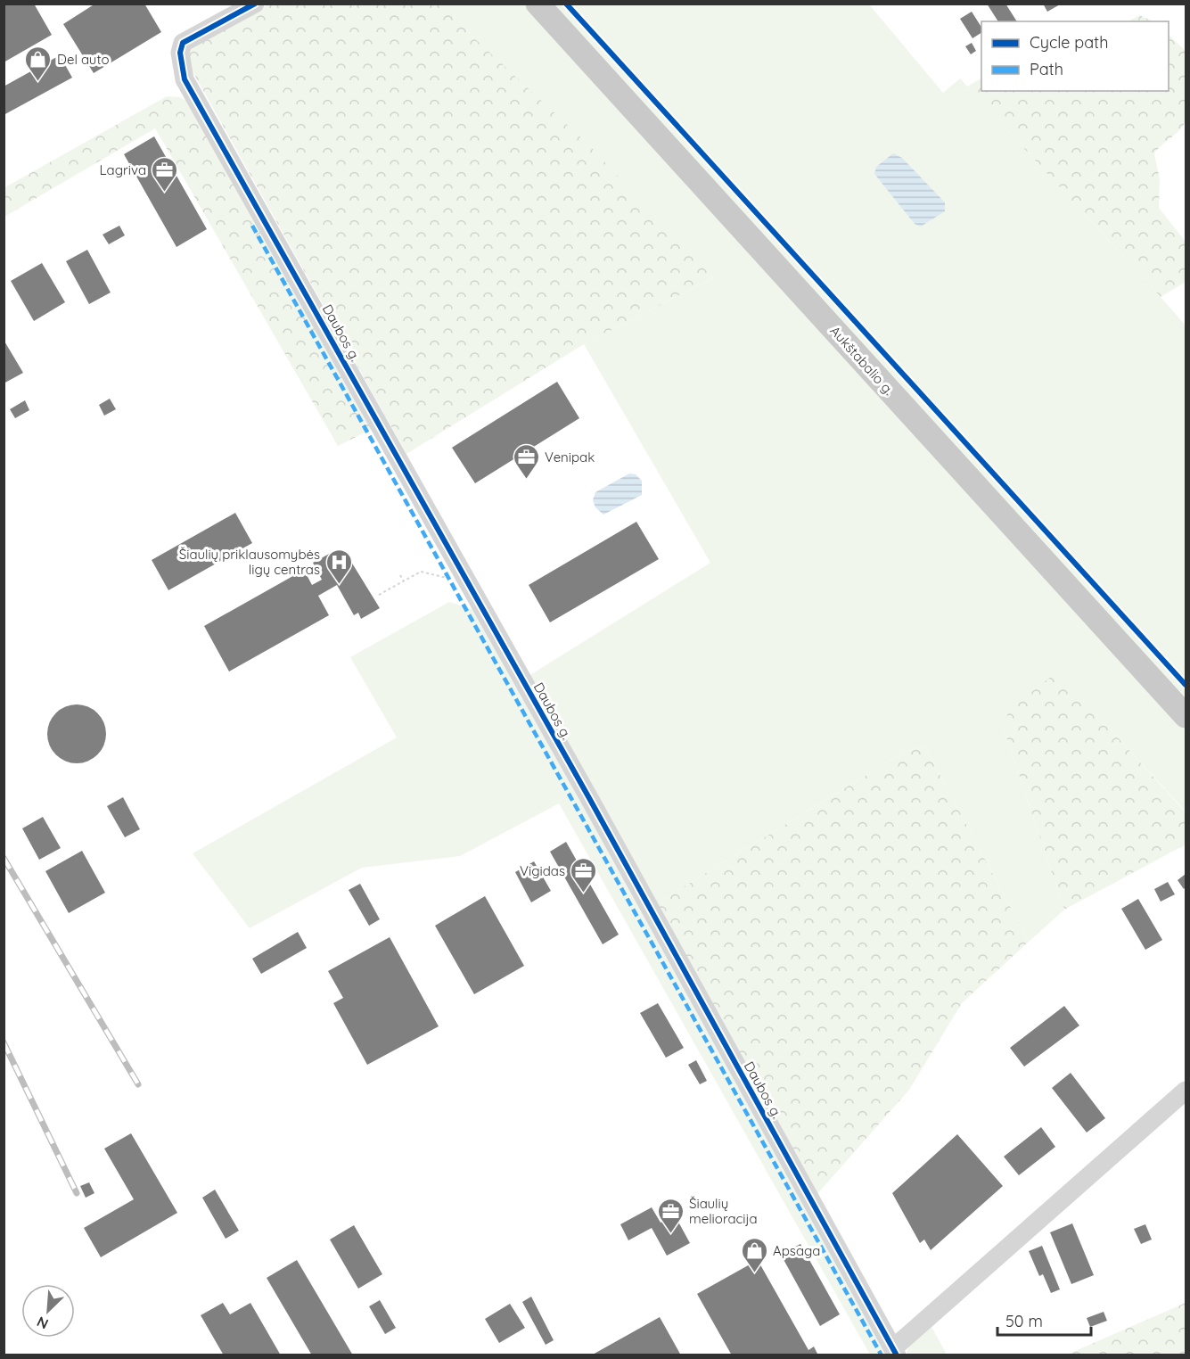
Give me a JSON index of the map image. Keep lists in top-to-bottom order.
{
  "streets": {
    "main road": ["Aukštabalio g."],
    "street": ["Daubos g."]
  },
  "places": {
    "shop": ["Del auto", "Apsaga"],
    "office": [
      "Lagriva",
      "Venipak",
      "Vigidas",
      "Šiaulių melioracija"
    ],
    "hospital": ["Šiaulių priklausomybės ligų centras"]
  },
  "legend": ["Cycle path", "Path"],
  "scale_bar": "50 m",
  "north": "bottom left"
}
